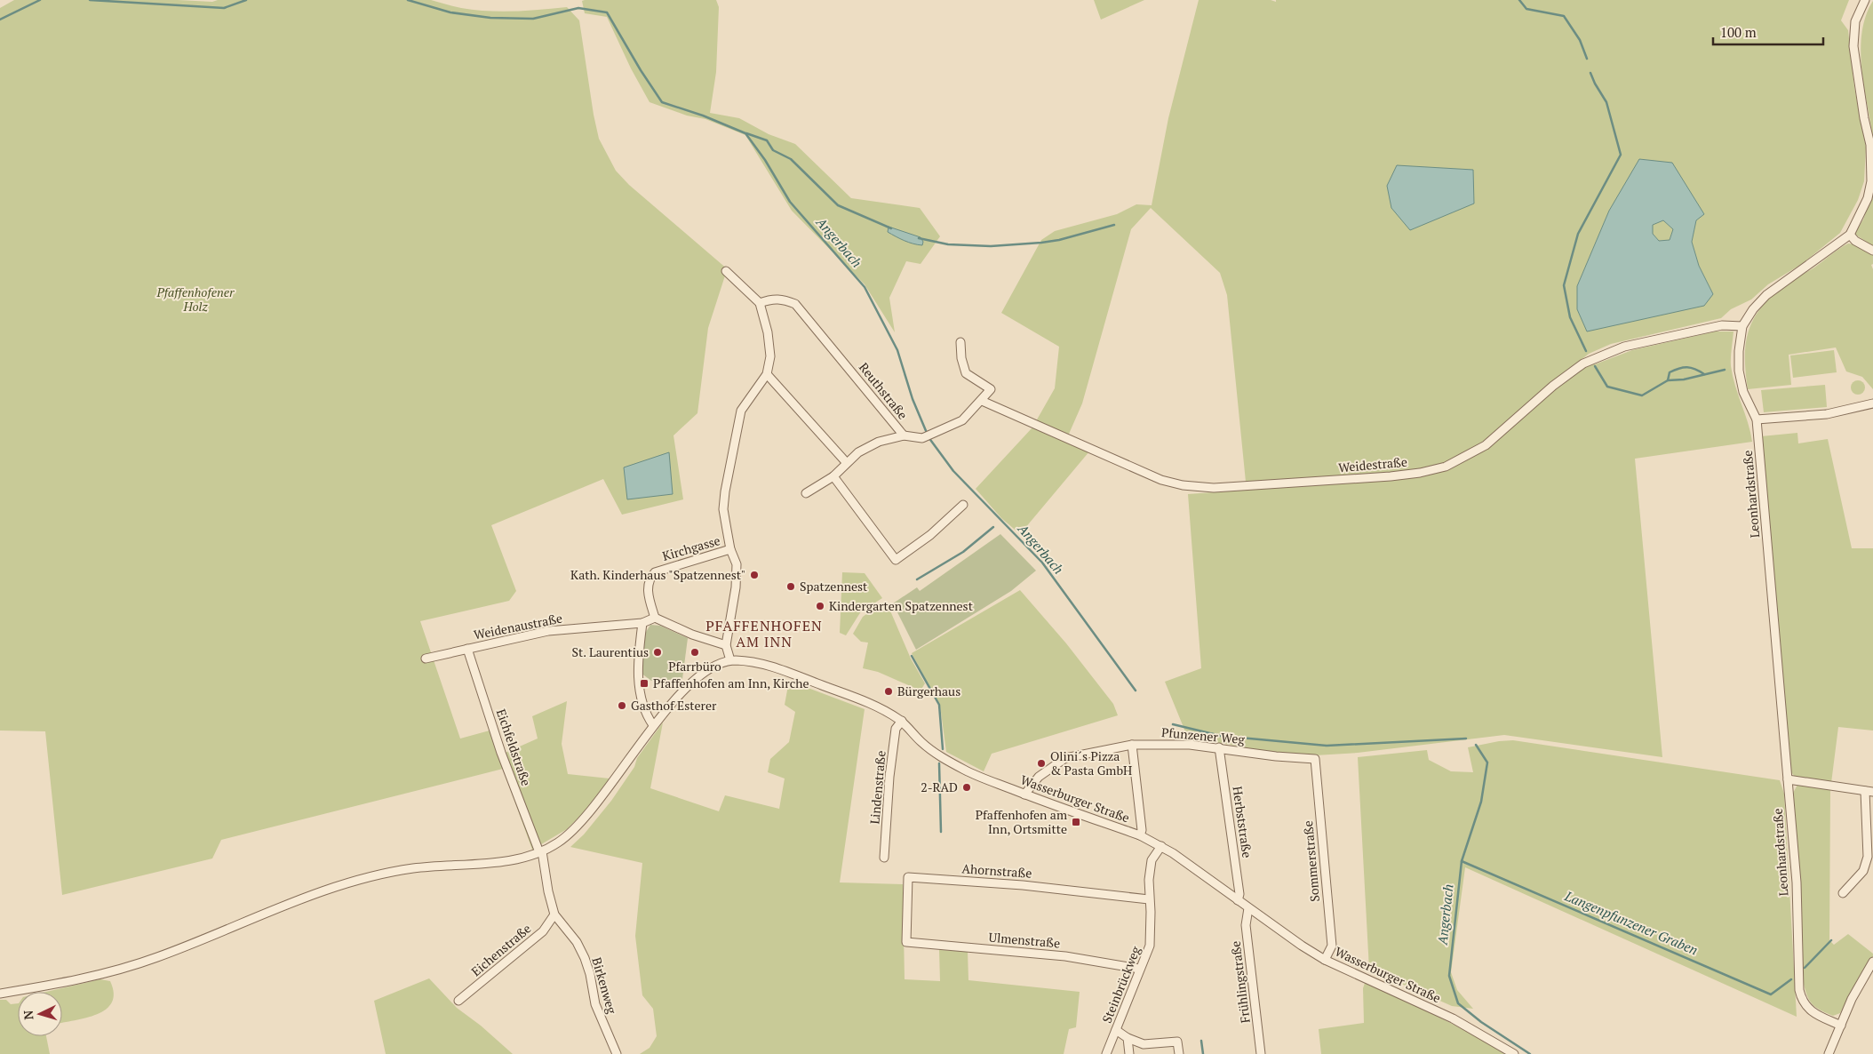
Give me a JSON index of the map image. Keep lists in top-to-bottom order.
{
  "streets": {
    "street": [
      "Reuthstraße",
      "Weidestraße",
      "Leonhardstraße",
      "Kirchgasse",
      "Weidenaustraße",
      "Pfunzener Weg",
      "Eichfeldstraße",
      "Lindenstraße",
      "Wasserburger Straße",
      "Herbststraße",
      "Sommerstraße",
      "Ahornstraße",
      "Ulmenstraße",
      "Eichenstraße",
      "Frühlingstraße",
      "Steinbrückweg",
      "Birkenweg"
    ]
  },
  "crossings": [
    ["Reuthstraße", "Weidestraße"],
    ["Weidestraße", "Leonhardstraße"],
    ["Weidenaustraße", "Eichfeldstraße"],
    ["Pfunzener Weg", "Wasserburger Straße"],
    ["Pfunzener Weg", "Herbststraße"],
    ["Pfunzener Weg", "Sommerstraße"],
    ["Eichfeldstraße", "Wasserburger Straße"],
    ["Eichfeldstraße", "Birkenweg"],
    ["Lindenstraße", "Wasserburger Straße"],
    ["Wasserburger Straße", "Herbststraße"],
    ["Wasserburger Straße", "Sommerstraße"],
    ["Wasserburger Straße", "Frühlingstraße"],
    ["Wasserburger Straße", "Steinbrückweg"],
    ["Wasserburger Straße", "Birkenweg"],
    ["Ahornstraße", "Ulmenstraße"],
    ["Ahornstraße", "Steinbrückweg"],
    ["Ulmenstraße", "Steinbrückweg"],
    ["Eichenstraße", "Birkenweg"]
  ],
  "districts": ["PFAFFENHOFEN AM INN"],
  "water": ["Angerbach", "Langenpfunzener Graben"],
  "parks": ["Pfaffenhofener Holz"],
  "places": {
    "other": [
      "Kath. Kinderhaus \"Spatzennest\"",
      "Spatzennest",
      "Kindergarten Spatzennest",
      "St. Laurentius",
      "Pfarrbüro",
      "Bürgerhaus",
      "Gasthof Esterer",
      "Olini´s Pizza & Pasta GmbH",
      "2-RAD"
    ],
    "transit": ["Pfaffenhofen am Inn, Kirche", "Pfaffenhofen am Inn, Ortsmitte"]
  },
  "scale_bar": "100 m",
  "north": "left"
}
